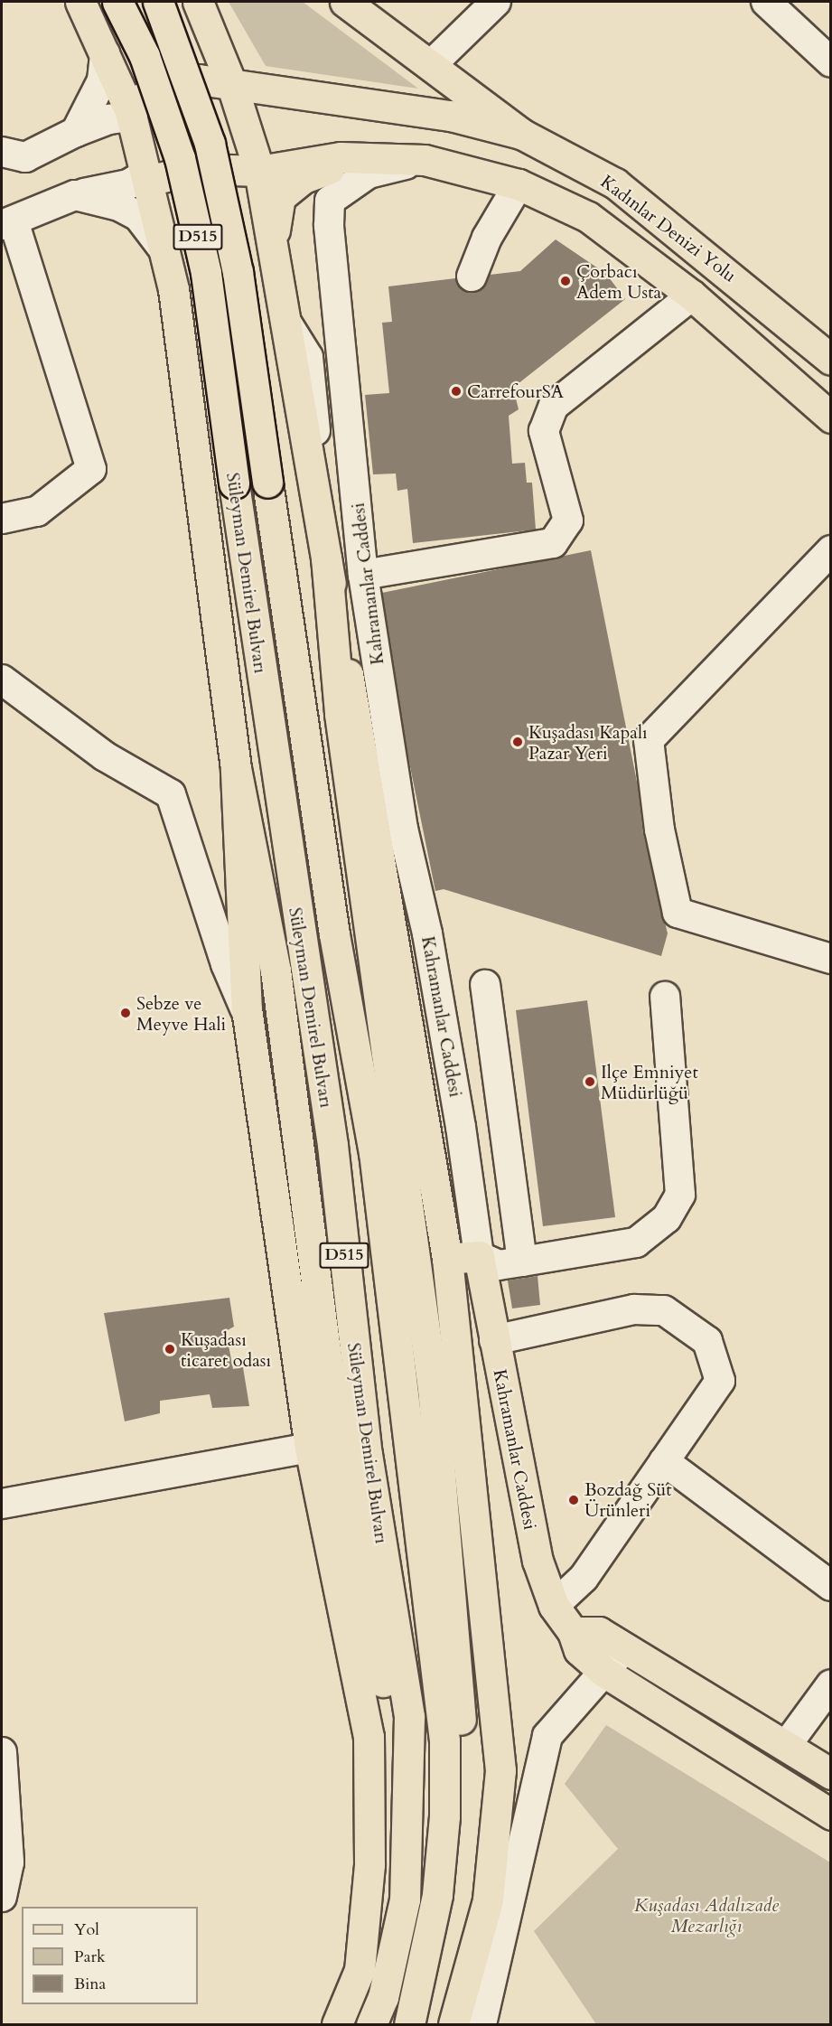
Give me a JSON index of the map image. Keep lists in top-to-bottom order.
{
  "streets": {
    "main road": [
      "Kadınlar Denizi Yolu",
      "D515",
      "Süleyman Demirel Bulvarı",
      "Kahramanlar Caddesi"
    ]
  },
  "parks": ["Kuşadası Adalızade Mezarlığı"],
  "places": [
    "Çorbacı Adem Usta",
    "CarrefourSA",
    "Kuşadası Kapalı Pazar Yeri",
    "Sebze ve Meyve Hali",
    "Ilçe Emniyet Müdürlüğü",
    "Kuşadası ticaret odası",
    "Bozdağ Süt Ürünleri"
  ],
  "legend": ["Yol", "Park", "Bina"]
}
